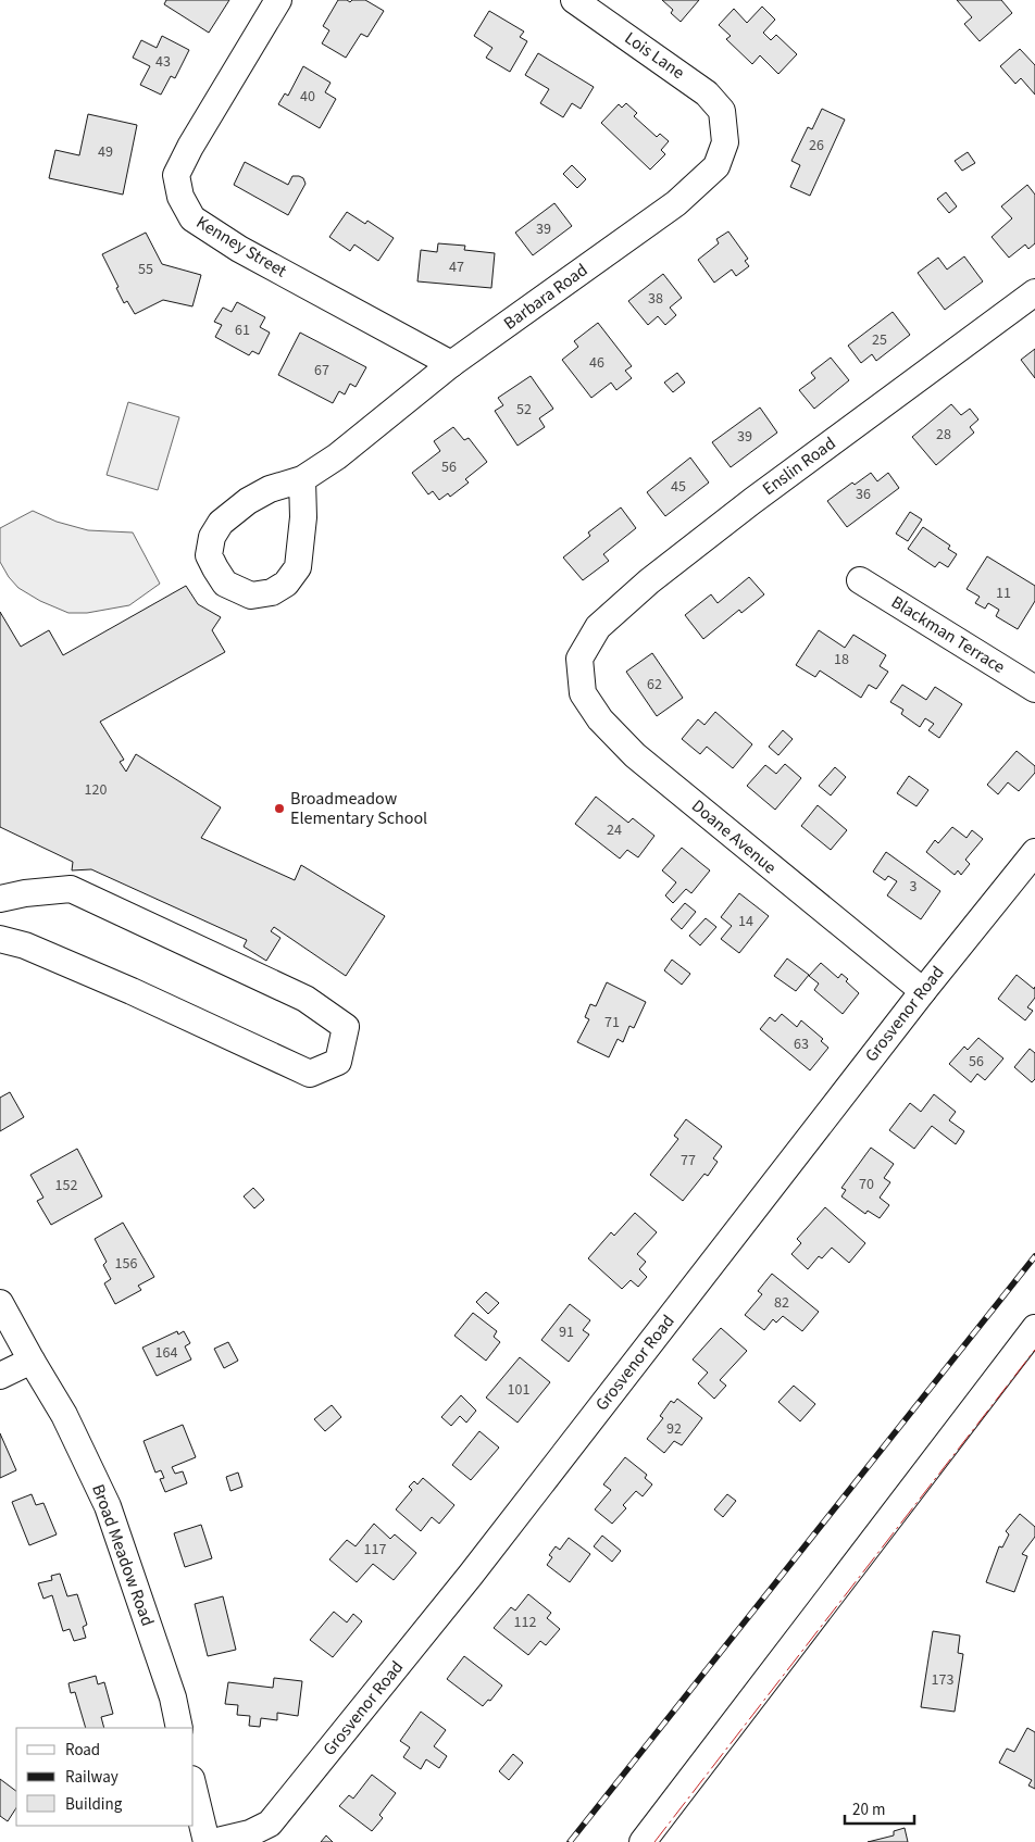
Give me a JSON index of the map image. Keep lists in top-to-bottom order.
{
  "streets": {
    "street": [
      "Lois Lane",
      "Kenney Street",
      "Barbara Road",
      "Enslin Road",
      "Blackman Terrace",
      "Doane Avenue",
      "Grosvenor Road",
      "Broad Meadow Road"
    ]
  },
  "crossings": [
    ["Lois Lane", "Barbara Road"],
    ["Kenney Street", "Barbara Road"],
    ["Enslin Road", "Doane Avenue"],
    ["Doane Avenue", "Grosvenor Road"]
  ],
  "places": ["Broadmeadow Elementary School"],
  "house_numbers": [
    "43",
    "40",
    "26",
    "49",
    "39",
    "47",
    "55",
    "38",
    "61",
    "25",
    "46",
    "67",
    "52",
    "28",
    "39",
    "56",
    "45",
    "36",
    "11",
    "18",
    "62",
    "120",
    "24",
    "3",
    "14",
    "71",
    "63",
    "56",
    "77",
    "70",
    "152",
    "156",
    "82",
    "91",
    "164",
    "101",
    "92",
    "117",
    "112",
    "173"
  ],
  "legend": ["Road", "Railway", "Building"],
  "scale_bar": "20 m"
}
